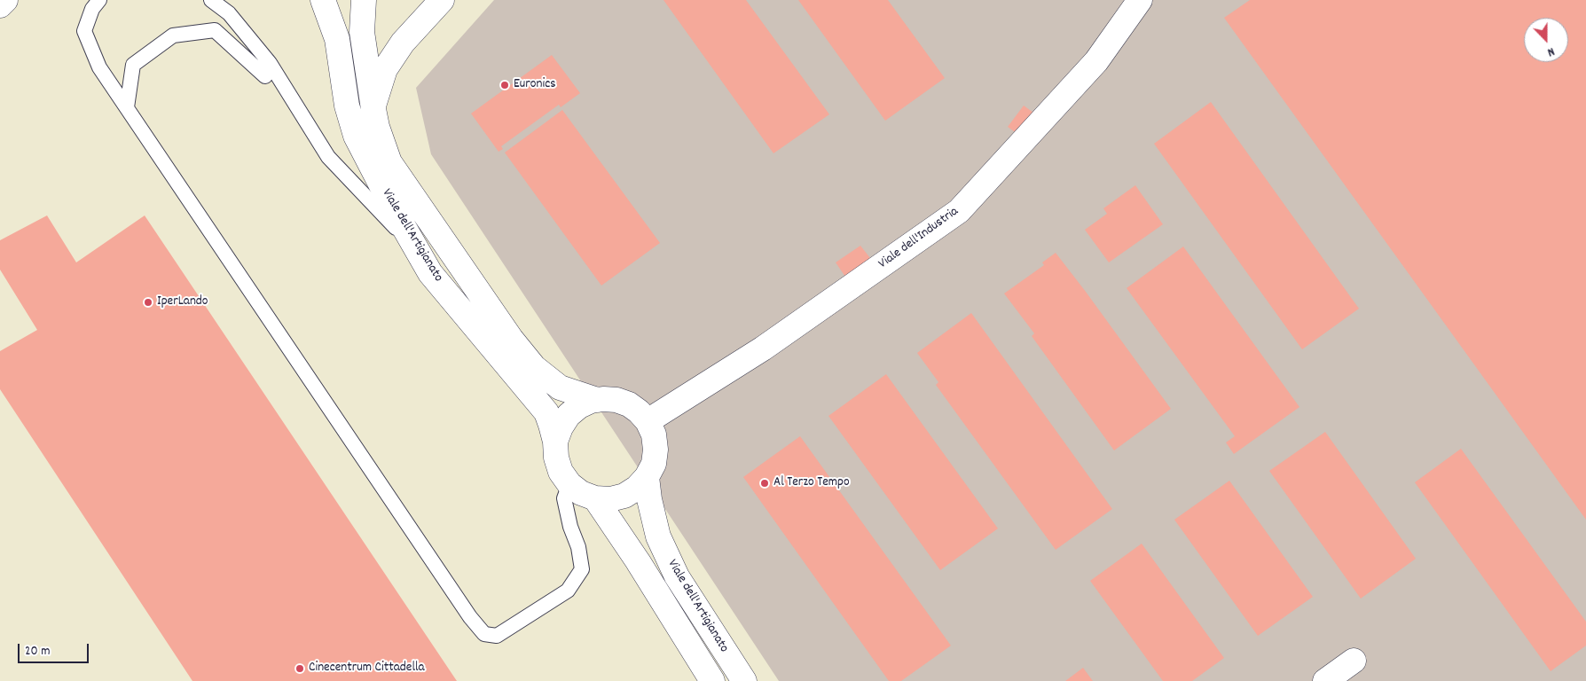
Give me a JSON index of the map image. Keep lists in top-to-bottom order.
{
  "streets": {
    "street": ["Viale dell'Artigianato", "Viale dell'Industria"]
  },
  "crossings": [
    ["Viale dell'Artigianato", "Viale dell'Industria"]
  ],
  "places": [
    "Euronics",
    "IperLando",
    "Al Terzo Tempo",
    "Cinecentrum Cittadella"
  ],
  "scale_bar": "20 m",
  "north": "bottom"
}
